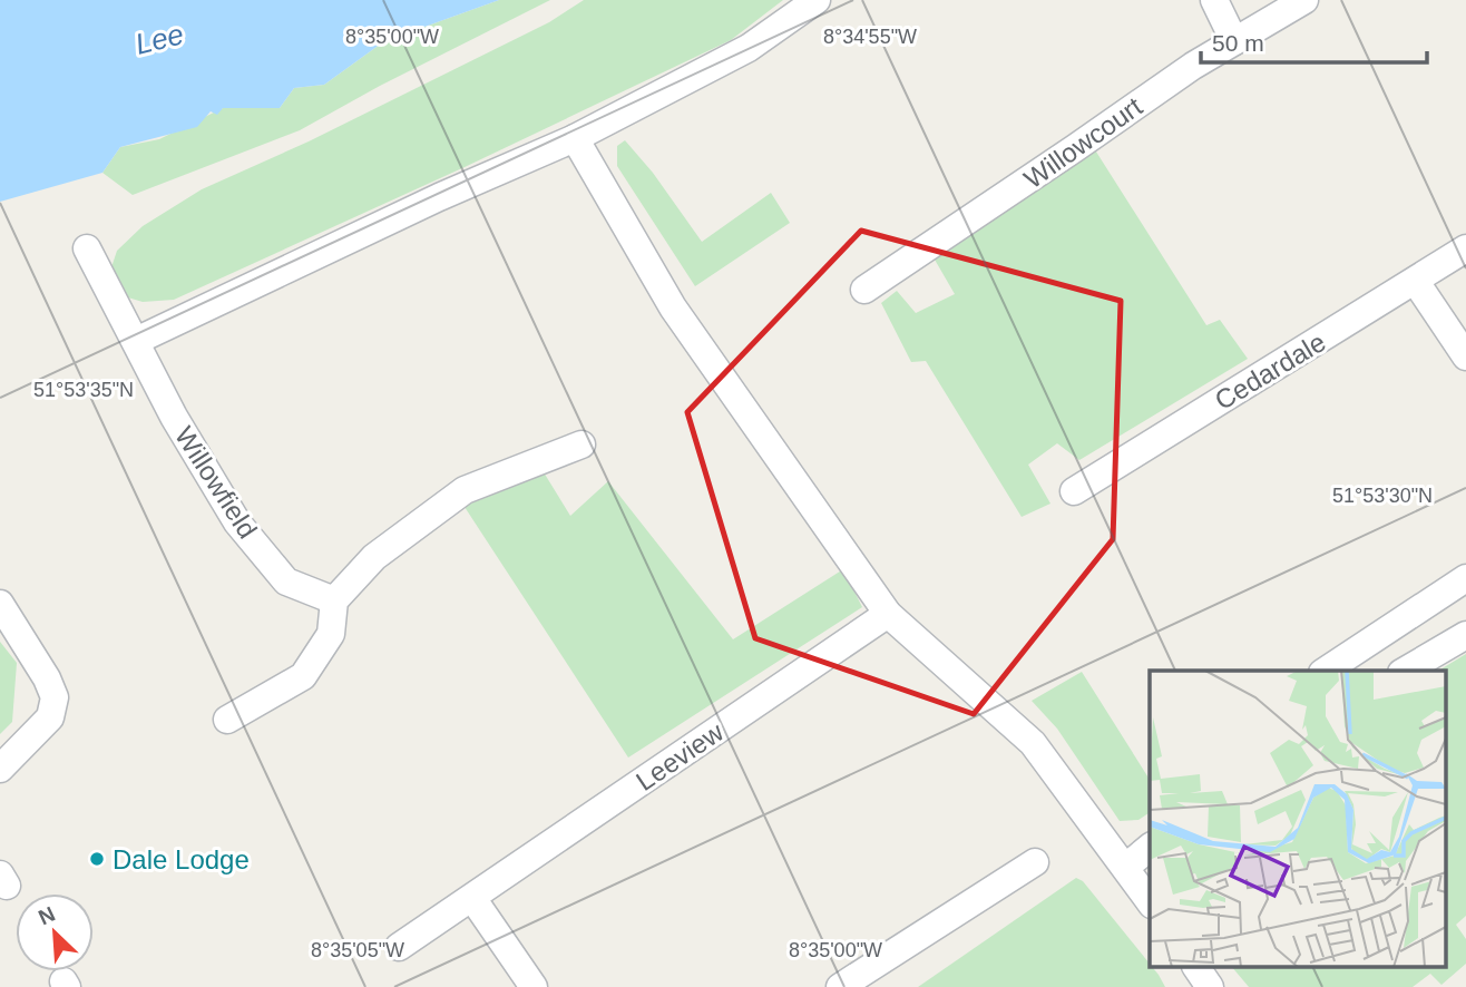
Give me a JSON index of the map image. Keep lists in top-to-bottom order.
{
  "streets": {
    "street": [
      "Willowcourt",
      "Cedardale",
      "Willowfield",
      "Leeview"
    ]
  },
  "water": ["Lee"],
  "places": ["Dale Lodge"],
  "scale_bar": "50 m",
  "north": "top left",
  "coordinates": [
    "8°35'00\"W",
    "8°34'55\"W",
    "51°53'35\"N",
    "51°53'30\"N",
    "8°35'05\"W"
  ]
}
